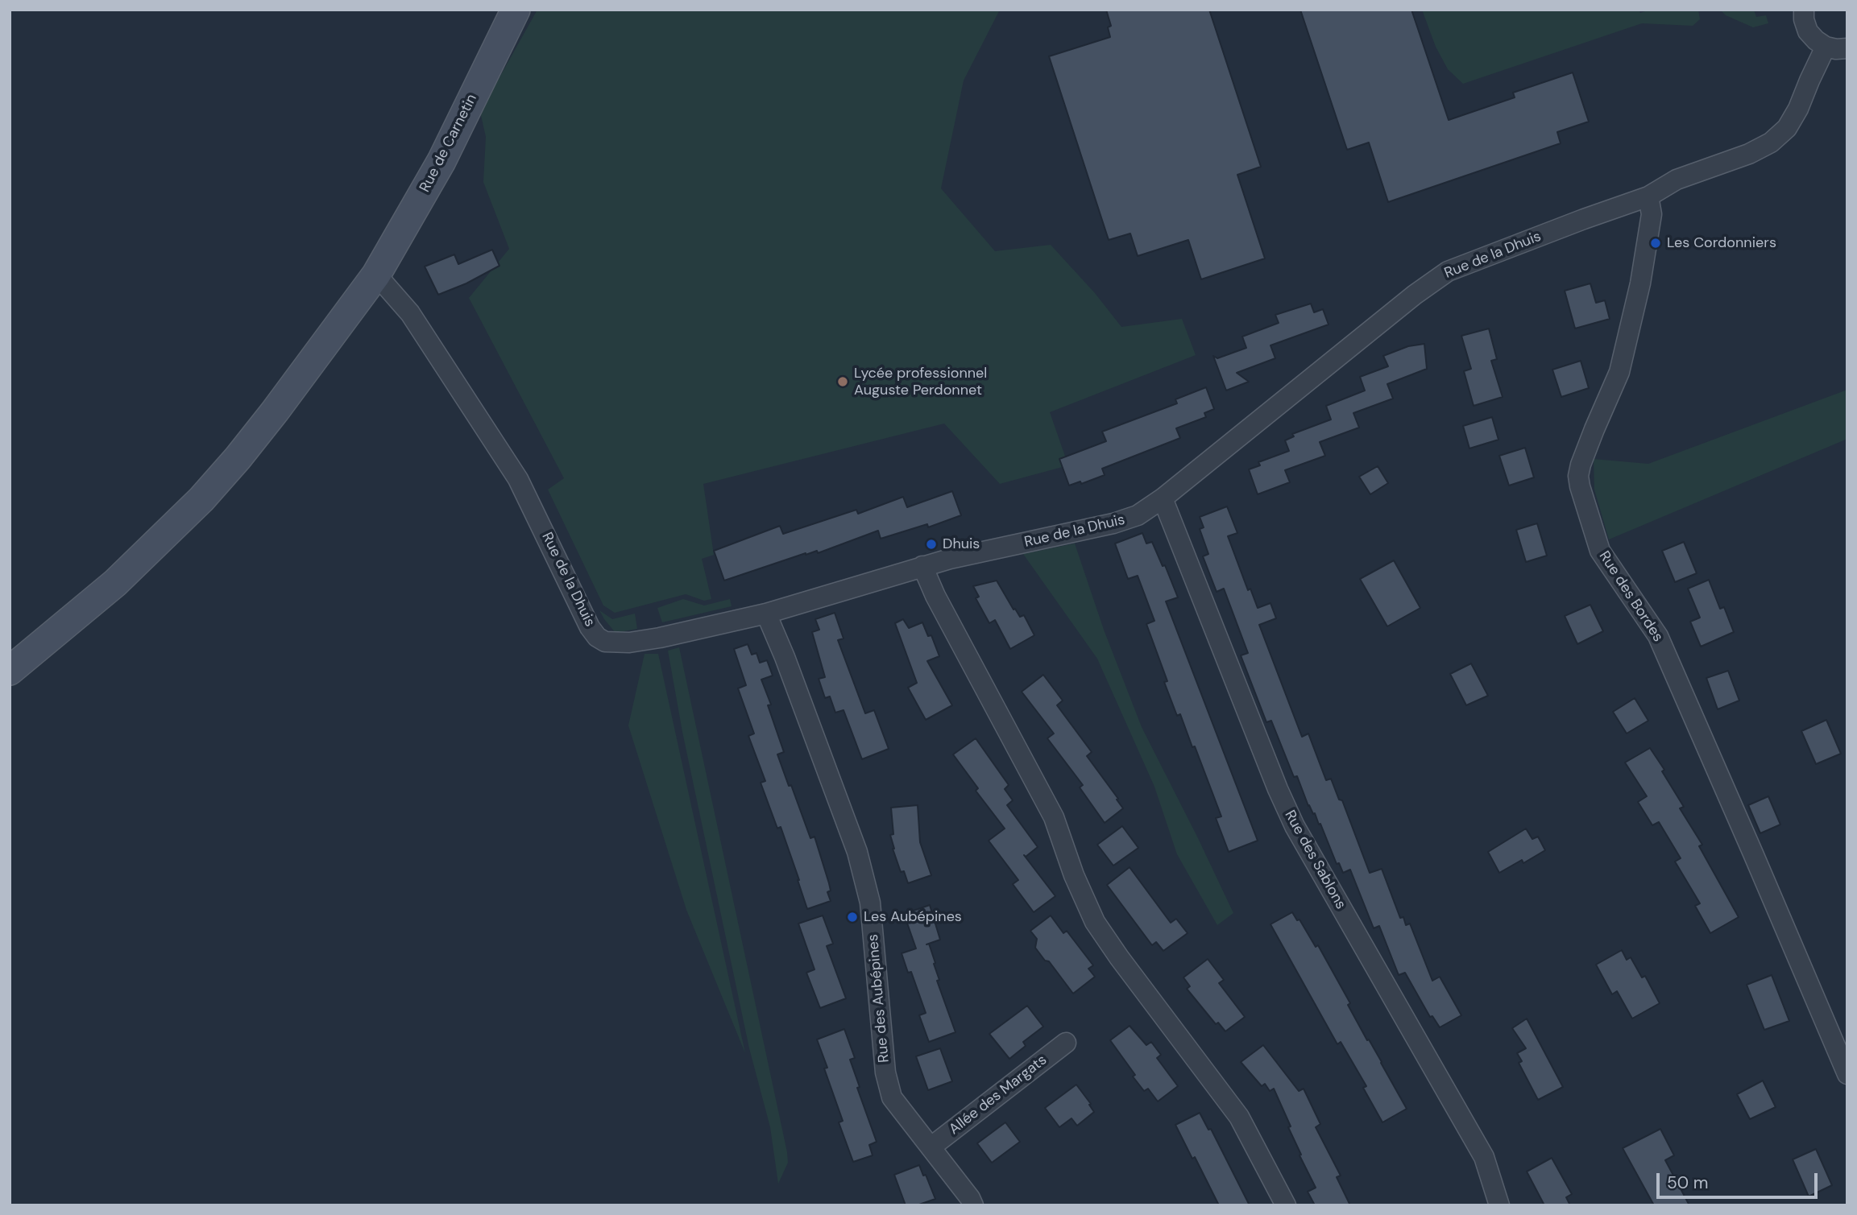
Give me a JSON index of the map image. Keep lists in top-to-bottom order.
{
  "streets": {
    "street": [
      "Rue de Carnetin",
      "Rue de la Dhuis",
      "Rue des Bordes",
      "Rue des Sablons",
      "Rue des Aubépines",
      "Allée des Margats"
    ]
  },
  "crossings": [
    ["Rue de Carnetin", "Rue de la Dhuis"],
    ["Rue de la Dhuis", "Rue des Bordes"],
    ["Rue de la Dhuis", "Rue des Sablons"],
    ["Rue de la Dhuis", "Rue des Aubépines"],
    ["Rue des Aubépines", "Allée des Margats"]
  ],
  "places": [
    "Les Cordonniers",
    "Lycée professionnel Auguste Perdonnet",
    "Dhuis",
    "Les Aubépines"
  ],
  "scale_bar": "50 m"
}
